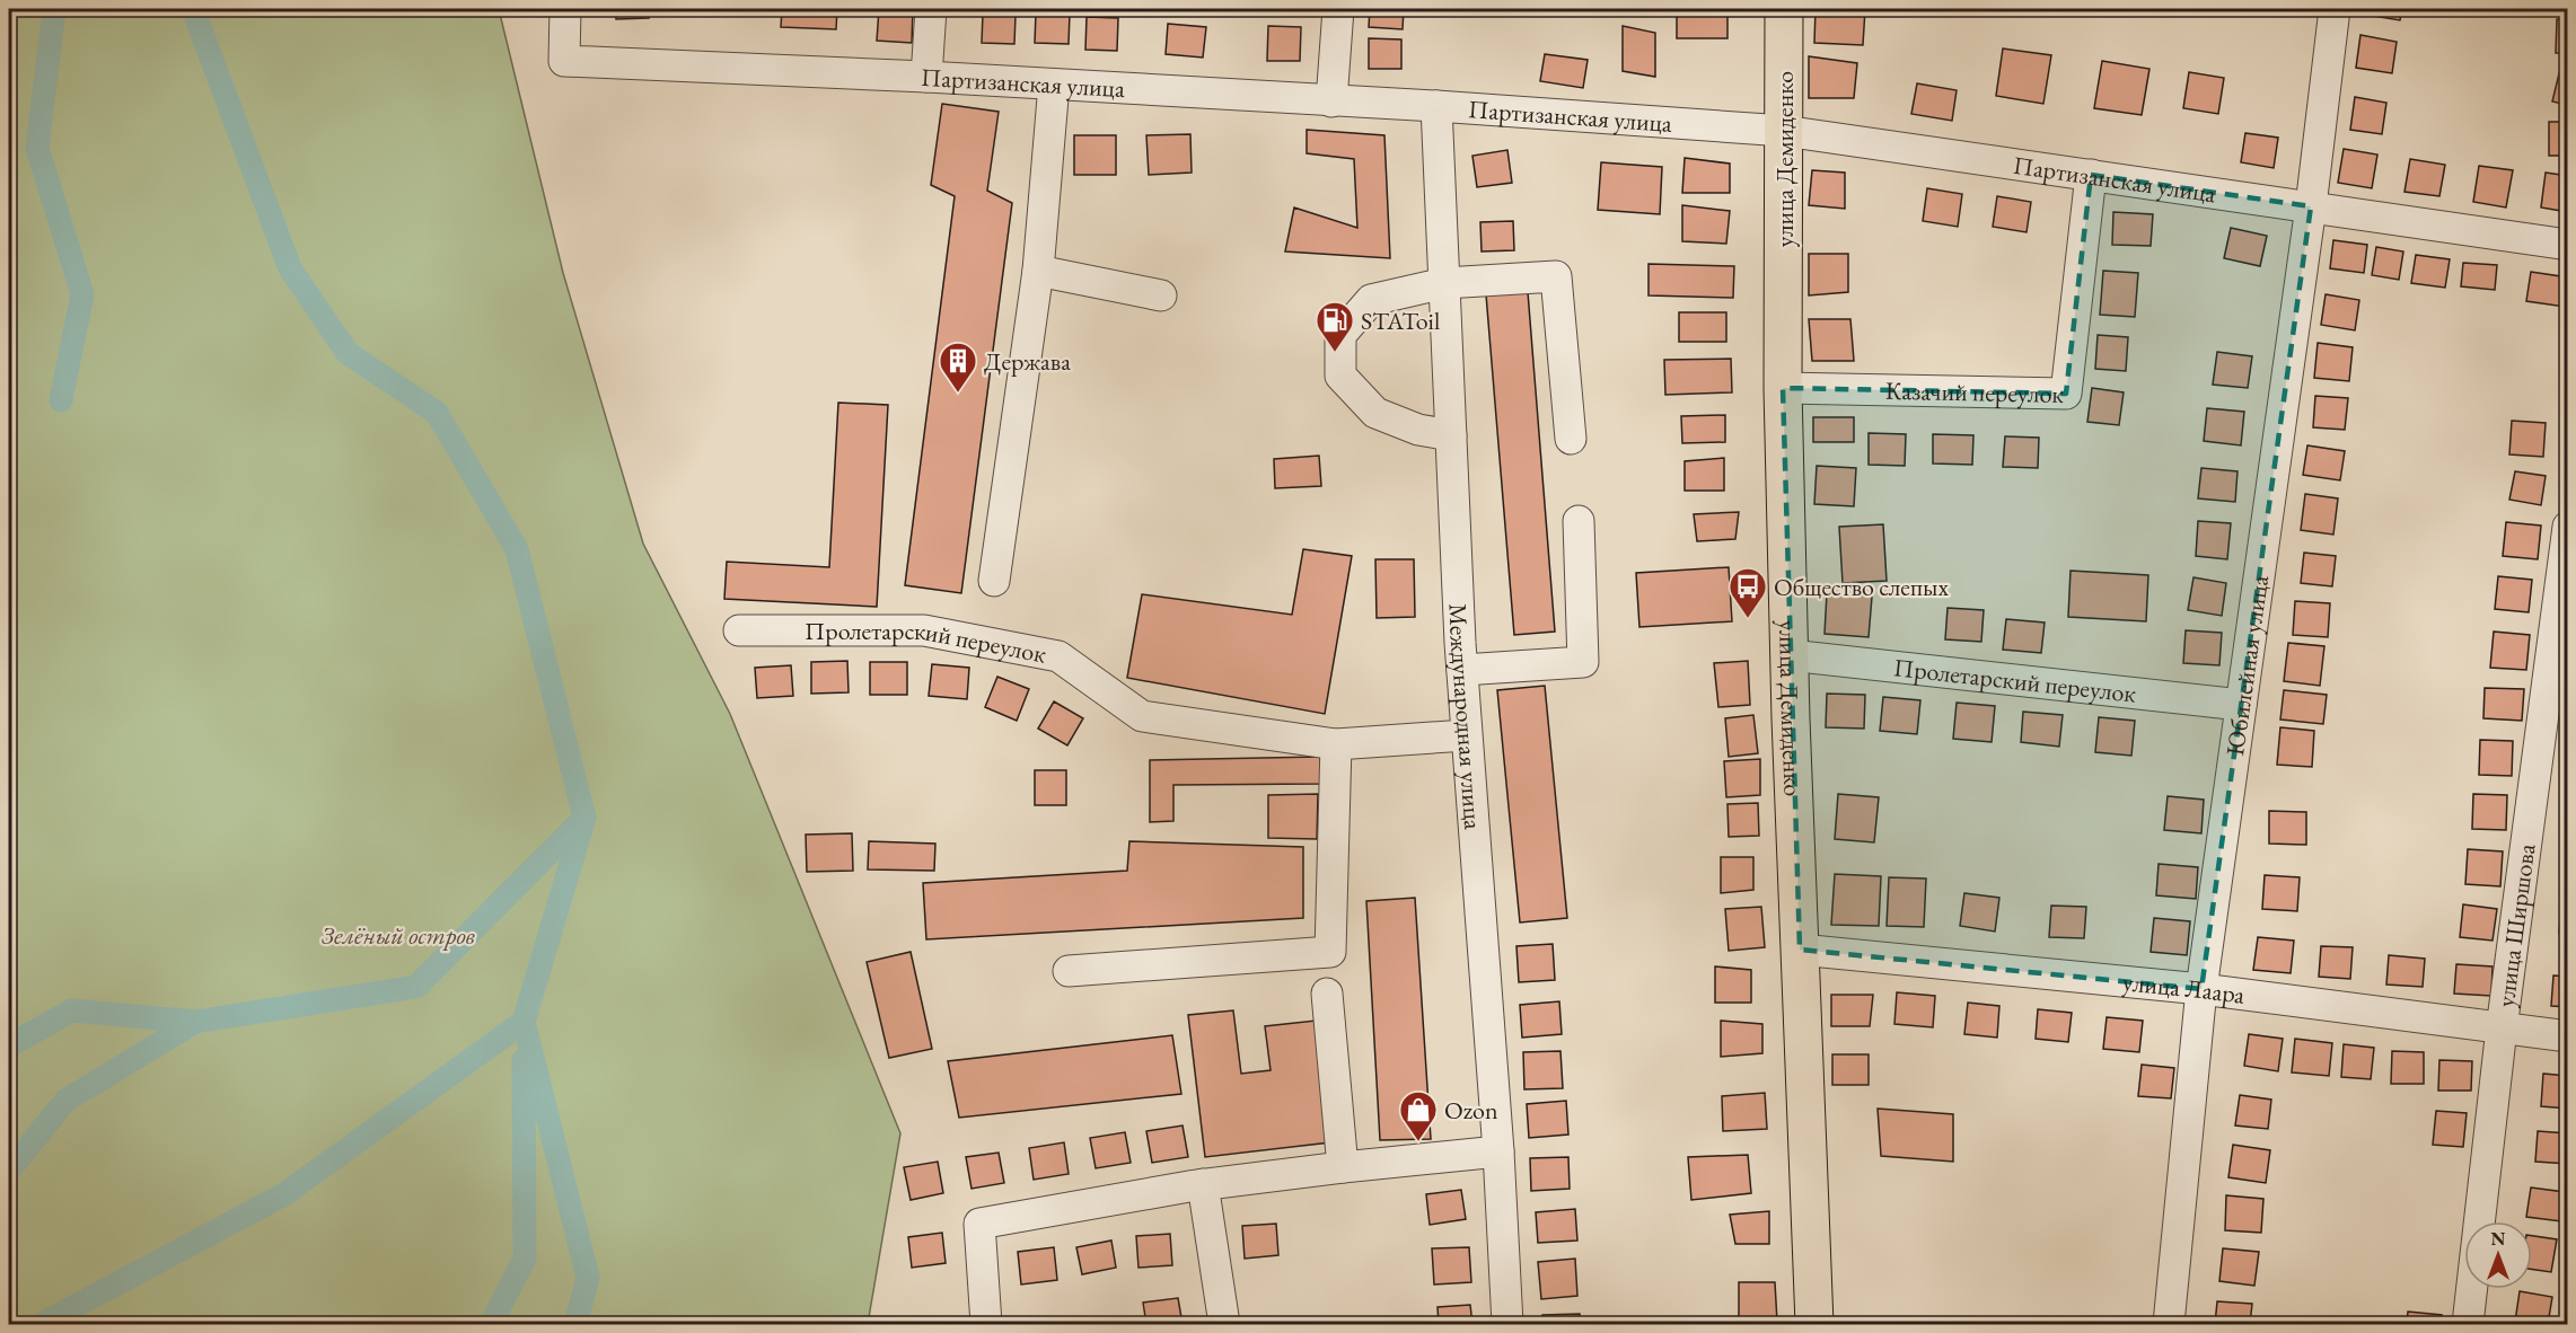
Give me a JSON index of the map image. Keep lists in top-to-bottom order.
{
  "streets": {
    "main road": ["улица Демиденко"],
    "street": [
      "Партизанская улица",
      "Казачий переулок",
      "Пролетарский переулок",
      "Юбилейная улица",
      "Международная улица",
      "улица Ширшова",
      "улица Лаара"
    ]
  },
  "crossings": [
    ["Партизанская улица", "улица Демиденко"],
    ["Партизанская улица", "Казачий переулок"],
    ["Партизанская улица", "Юбилейная улица"],
    ["Партизанская улица", "Международная улица"],
    ["улица Демиденко", "Казачий переулок"],
    ["улица Демиденко", "Пролетарский переулок"],
    ["улица Демиденко", "улица Лаара"],
    ["Пролетарский переулок", "Юбилейная улица"],
    ["Пролетарский переулок", "Международная улица"],
    ["Юбилейная улица", "улица Лаара"],
    ["улица Ширшова", "улица Лаара"]
  ],
  "parks": ["Зелёный остров"],
  "places": {
    "fuel station": ["STAToil"],
    "building": ["Держава"],
    "bus stop": ["Общество слепых"],
    "shop": ["Ozon"]
  },
  "north": "top"
}
